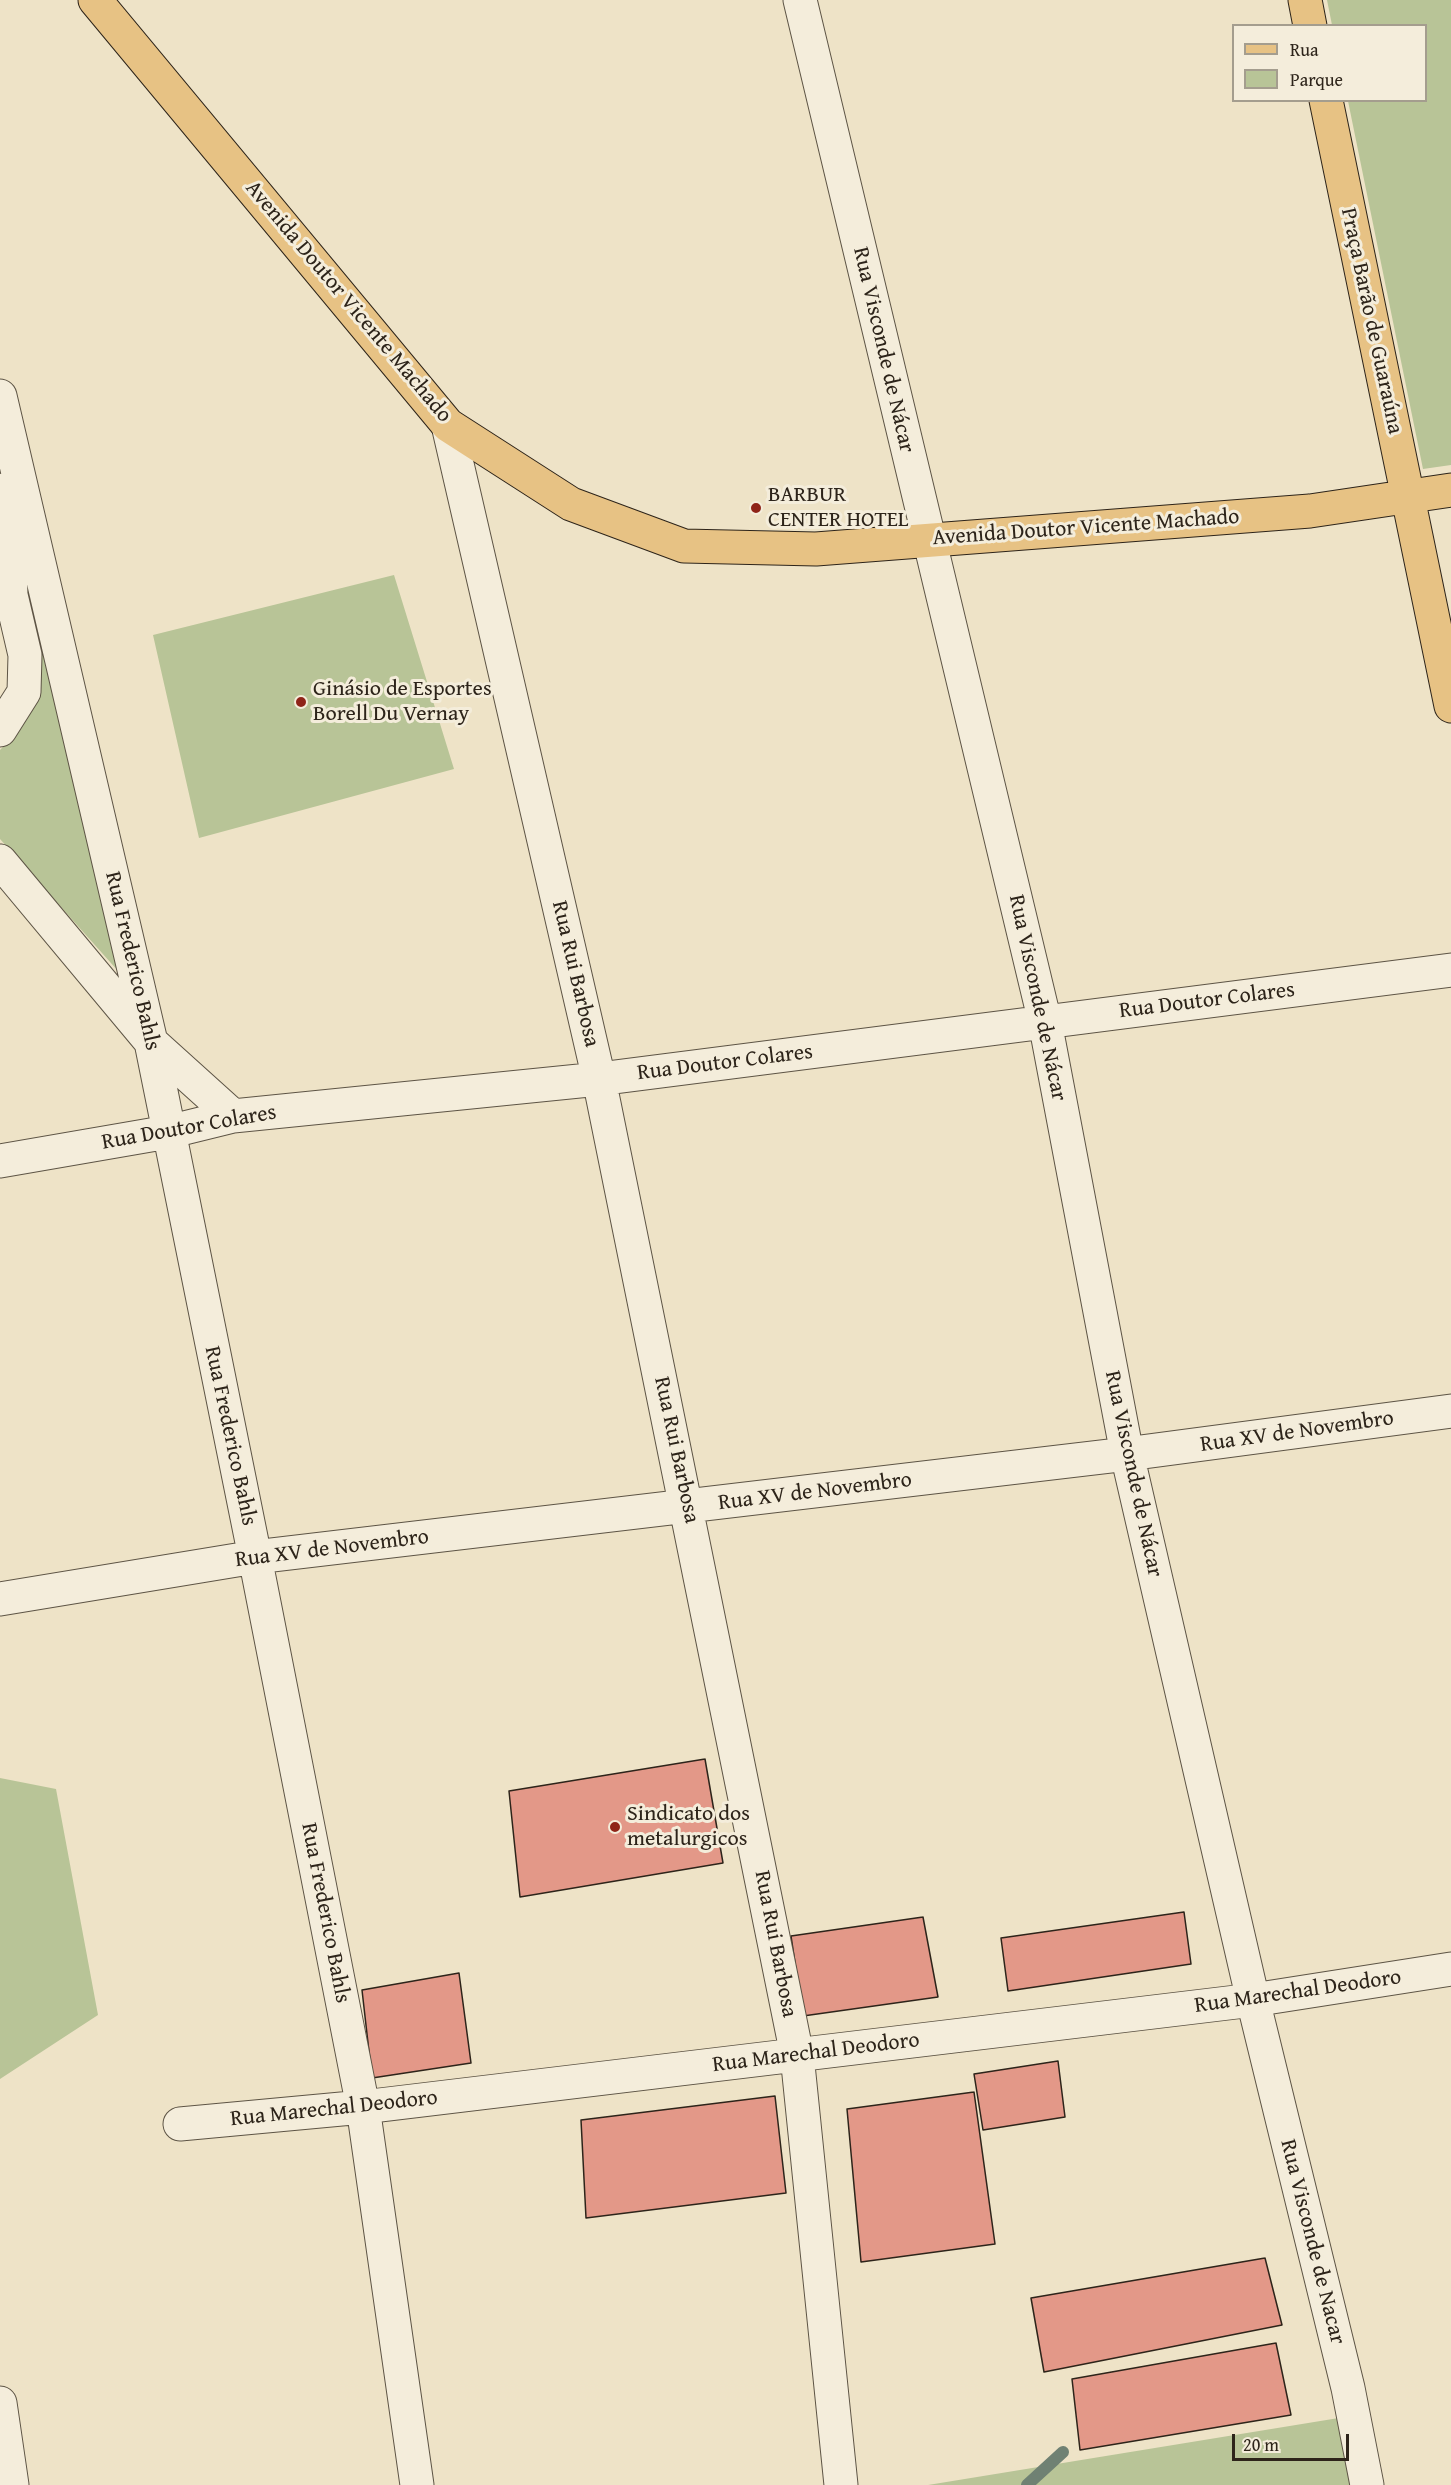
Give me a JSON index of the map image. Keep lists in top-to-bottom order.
{
  "streets": {
    "main road": ["Avenida Doutor Vicente Machado", "Praça Barão de Guaraúna"],
    "street": [
      "Rua Visconde de Nácar",
      "Rua Frederico Bahls",
      "Rua Rui Barbosa",
      "Rua Doutor Colares",
      "Rua XV de Novembro",
      "Rua Marechal Deodoro",
      "Rua Visconde de Nacar"
    ]
  },
  "crossings": [
    ["Avenida Doutor Vicente Machado", "Praça Barão de Guaraúna"],
    ["Avenida Doutor Vicente Machado", "Rua Visconde de Nácar"],
    ["Avenida Doutor Vicente Machado", "Rua Rui Barbosa"],
    ["Rua Visconde de Nácar", "Rua Doutor Colares"],
    ["Rua Visconde de Nácar", "Rua XV de Novembro"],
    ["Rua Visconde de Nácar", "Rua Marechal Deodoro"],
    ["Rua Visconde de Nácar", "Rua Visconde de Nacar"],
    ["Rua Frederico Bahls", "Rua Doutor Colares"],
    ["Rua Frederico Bahls", "Rua XV de Novembro"],
    ["Rua Frederico Bahls", "Rua Marechal Deodoro"],
    ["Rua Rui Barbosa", "Rua Doutor Colares"],
    ["Rua Rui Barbosa", "Rua XV de Novembro"],
    ["Rua Rui Barbosa", "Rua Marechal Deodoro"],
    ["Rua Marechal Deodoro", "Rua Visconde de Nacar"]
  ],
  "places": ["BARBUR CENTER HOTEL", "Ginásio de Esportes Borell Du Vernay", "Sindicato dos metalurgicos"],
  "legend": ["Rua", "Parque"],
  "scale_bar": "20 m"
}
